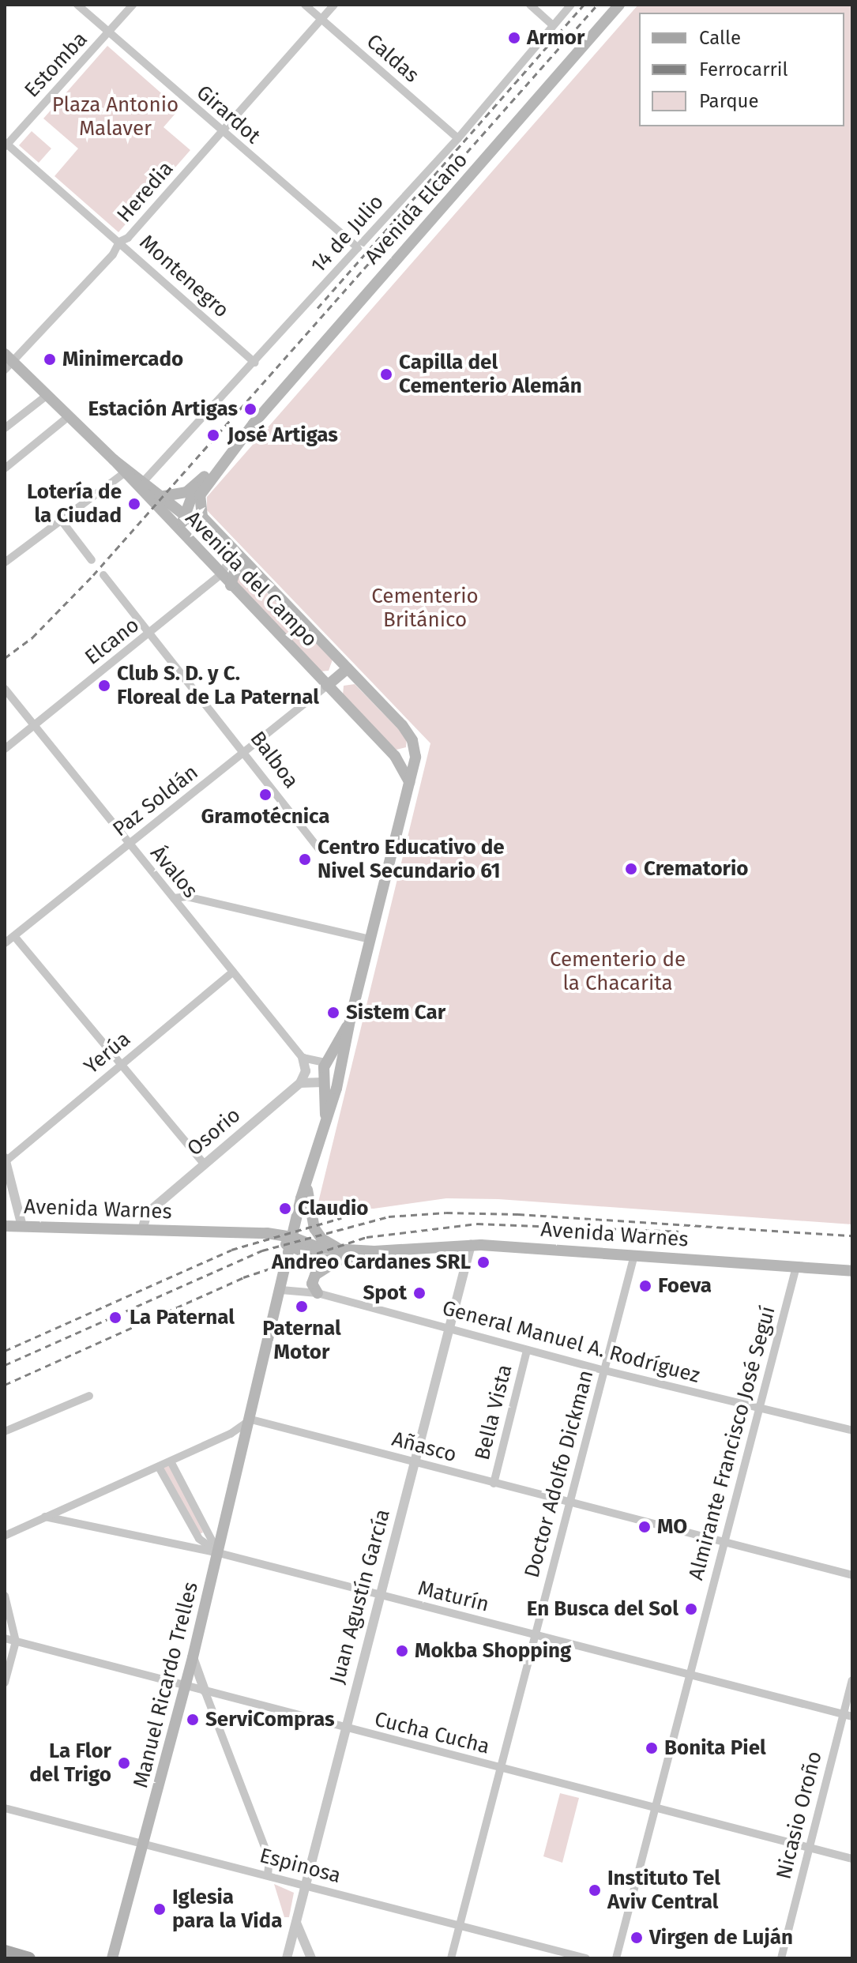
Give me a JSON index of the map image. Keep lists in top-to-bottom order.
{
  "streets": {
    "main road": [
      "Avenida Elcano",
      "Avenida del Campo",
      "Avenida Warnes",
      "Manuel Ricardo Trelles"
    ],
    "street": [
      "Caldas",
      "Estomba",
      "Girardot",
      "Heredia",
      "14 de Julio",
      "Montenegro",
      "Elcano",
      "Balboa",
      "Paz Soldán",
      "Ávalos",
      "Yerúa",
      "Osorio",
      "General Manuel A. Rodríguez",
      "Bella Vista",
      "Almirante Francisco José Seguí",
      "Añasco",
      "Doctor Adolfo Dickman",
      "Juan Agustín García",
      "Maturín",
      "Cucha Cucha",
      "Nicasio Oroño",
      "Espinosa"
    ]
  },
  "crossings": [
    ["Caldas", "Heredia"],
    ["Caldas", "14 de Julio"],
    ["Estomba", "Girardot"],
    ["Estomba", "Montenegro"],
    ["Girardot", "Heredia"],
    ["Girardot", "14 de Julio"],
    ["Heredia", "Montenegro"],
    ["Heredia", "Avenida del Campo"],
    ["Avenida Elcano", "Avenida del Campo"],
    ["14 de Julio", "Montenegro"],
    ["14 de Julio", "Avenida del Campo"],
    ["Avenida del Campo", "Elcano"],
    ["Avenida del Campo", "Paz Soldán"],
    ["Elcano", "Balboa"],
    ["Elcano", "Ávalos"],
    ["Balboa", "Paz Soldán"],
    ["Paz Soldán", "Ávalos"],
    ["Ávalos", "Yerúa"],
    ["Osorio", "Avenida Warnes"],
    ["Avenida Warnes", "Almirante Francisco José Seguí"],
    ["Avenida Warnes", "Doctor Adolfo Dickman"],
    ["Avenida Warnes", "Juan Agustín García"],
    ["Avenida Warnes", "Manuel Ricardo Trelles"],
    ["General Manuel A. Rodríguez", "Bella Vista"],
    ["General Manuel A. Rodríguez", "Almirante Francisco José Seguí"],
    ["General Manuel A. Rodríguez", "Doctor Adolfo Dickman"],
    ["General Manuel A. Rodríguez", "Juan Agustín García"],
    ["General Manuel A. Rodríguez", "Manuel Ricardo Trelles"],
    ["Bella Vista", "Añasco"],
    ["Almirante Francisco José Seguí", "Añasco"],
    ["Almirante Francisco José Seguí", "Maturín"],
    ["Almirante Francisco José Seguí", "Cucha Cucha"],
    ["Añasco", "Doctor Adolfo Dickman"],
    ["Añasco", "Juan Agustín García"],
    ["Añasco", "Manuel Ricardo Trelles"],
    ["Doctor Adolfo Dickman", "Maturín"],
    ["Doctor Adolfo Dickman", "Cucha Cucha"],
    ["Doctor Adolfo Dickman", "Espinosa"],
    ["Juan Agustín García", "Maturín"],
    ["Juan Agustín García", "Cucha Cucha"],
    ["Juan Agustín García", "Espinosa"],
    ["Maturín", "Manuel Ricardo Trelles"],
    ["Maturín", "Nicasio Oroño"],
    ["Manuel Ricardo Trelles", "Cucha Cucha"],
    ["Manuel Ricardo Trelles", "Espinosa"],
    ["Cucha Cucha", "Nicasio Oroño"]
  ],
  "parks": ["Plaza Antonio Malaver", "Cementerio Británico", "Cementerio de la Chacarita"],
  "places": [
    "Armor",
    "Minimercado",
    "Capilla del Cementerio Alemán",
    "Estación Artigas",
    "José Artigas",
    "Lotería de la Ciudad",
    "Club S. D. y C. Floreal de La Paternal",
    "Gramotécnica",
    "Centro Educativo de Nivel Secundario 61",
    "Crematorio",
    "Sistem Car",
    "Claudio",
    "Andreo Cardanes SRL",
    "Foeva",
    "Spot",
    "Paternal Motor",
    "La Paternal",
    "MO",
    "En Busca del Sol",
    "Mokba Shopping",
    "ServiCompras",
    "Bonita Piel",
    "La Flor del Trigo",
    "Instituto Tel Aviv Central",
    "Iglesia para la Vida",
    "Virgen de Luján"
  ],
  "legend": ["Calle", "Ferrocarril", "Parque"]
}
